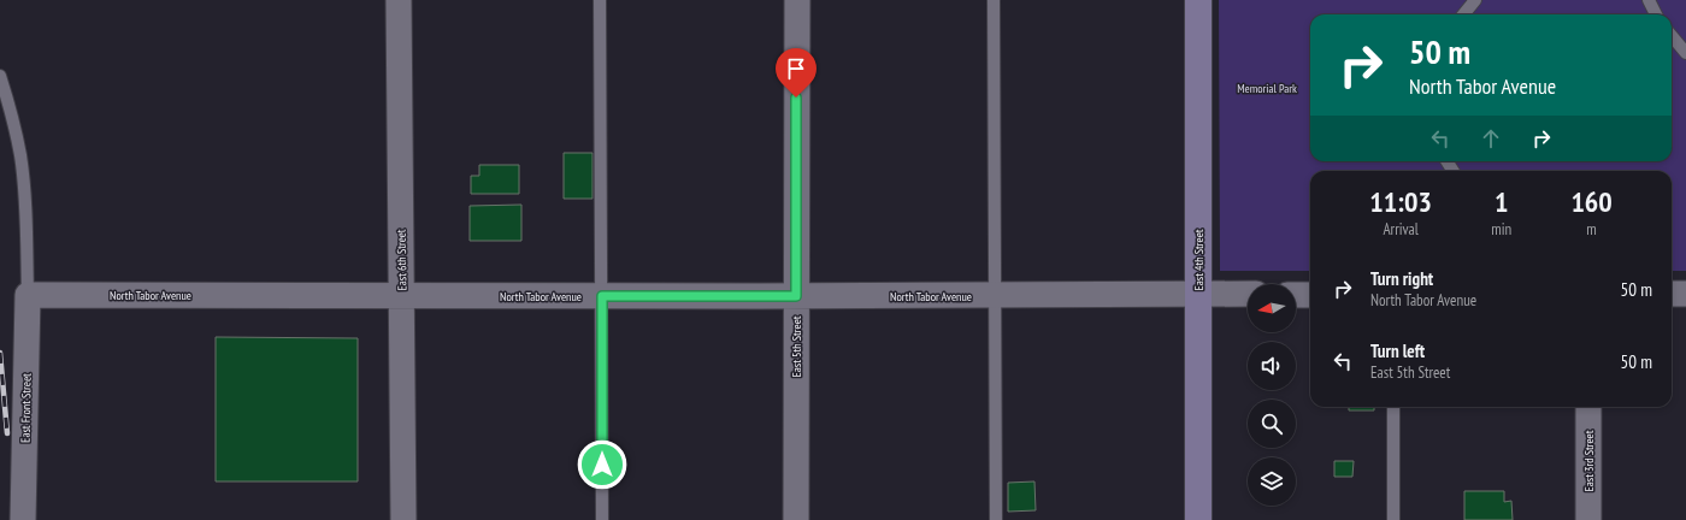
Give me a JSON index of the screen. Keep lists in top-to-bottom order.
{
  "streets": {
    "main road": ["East 4th Street"],
    "street": [
      "East 6th Street",
      "North Tabor Avenue",
      "East 5th Street",
      "East Front Street",
      "East 3rd Street"
    ]
  },
  "crossings": [
    ["East 6th Street", "North Tabor Avenue"],
    ["East 4th Street", "North Tabor Avenue"],
    ["North Tabor Avenue", "East 5th Street"],
    ["North Tabor Avenue", "East Front Street"]
  ],
  "parks": ["Memorial Park"],
  "north": "left",
  "page": {
    "turn": ["50 m", "North Tabor Avenue"],
    "eta": [
      "11:03",
      "Arrival",
      "1",
      "min",
      "160",
      "m"
    ],
    "list": [
      {
        "name": "Turn right",
        "note": "North Tabor Avenue",
        "value": "50 m"
      },
      {
        "name": "Turn left",
        "note": "East 5th Street",
        "value": "50 m"
      }
    ]
  }
}
